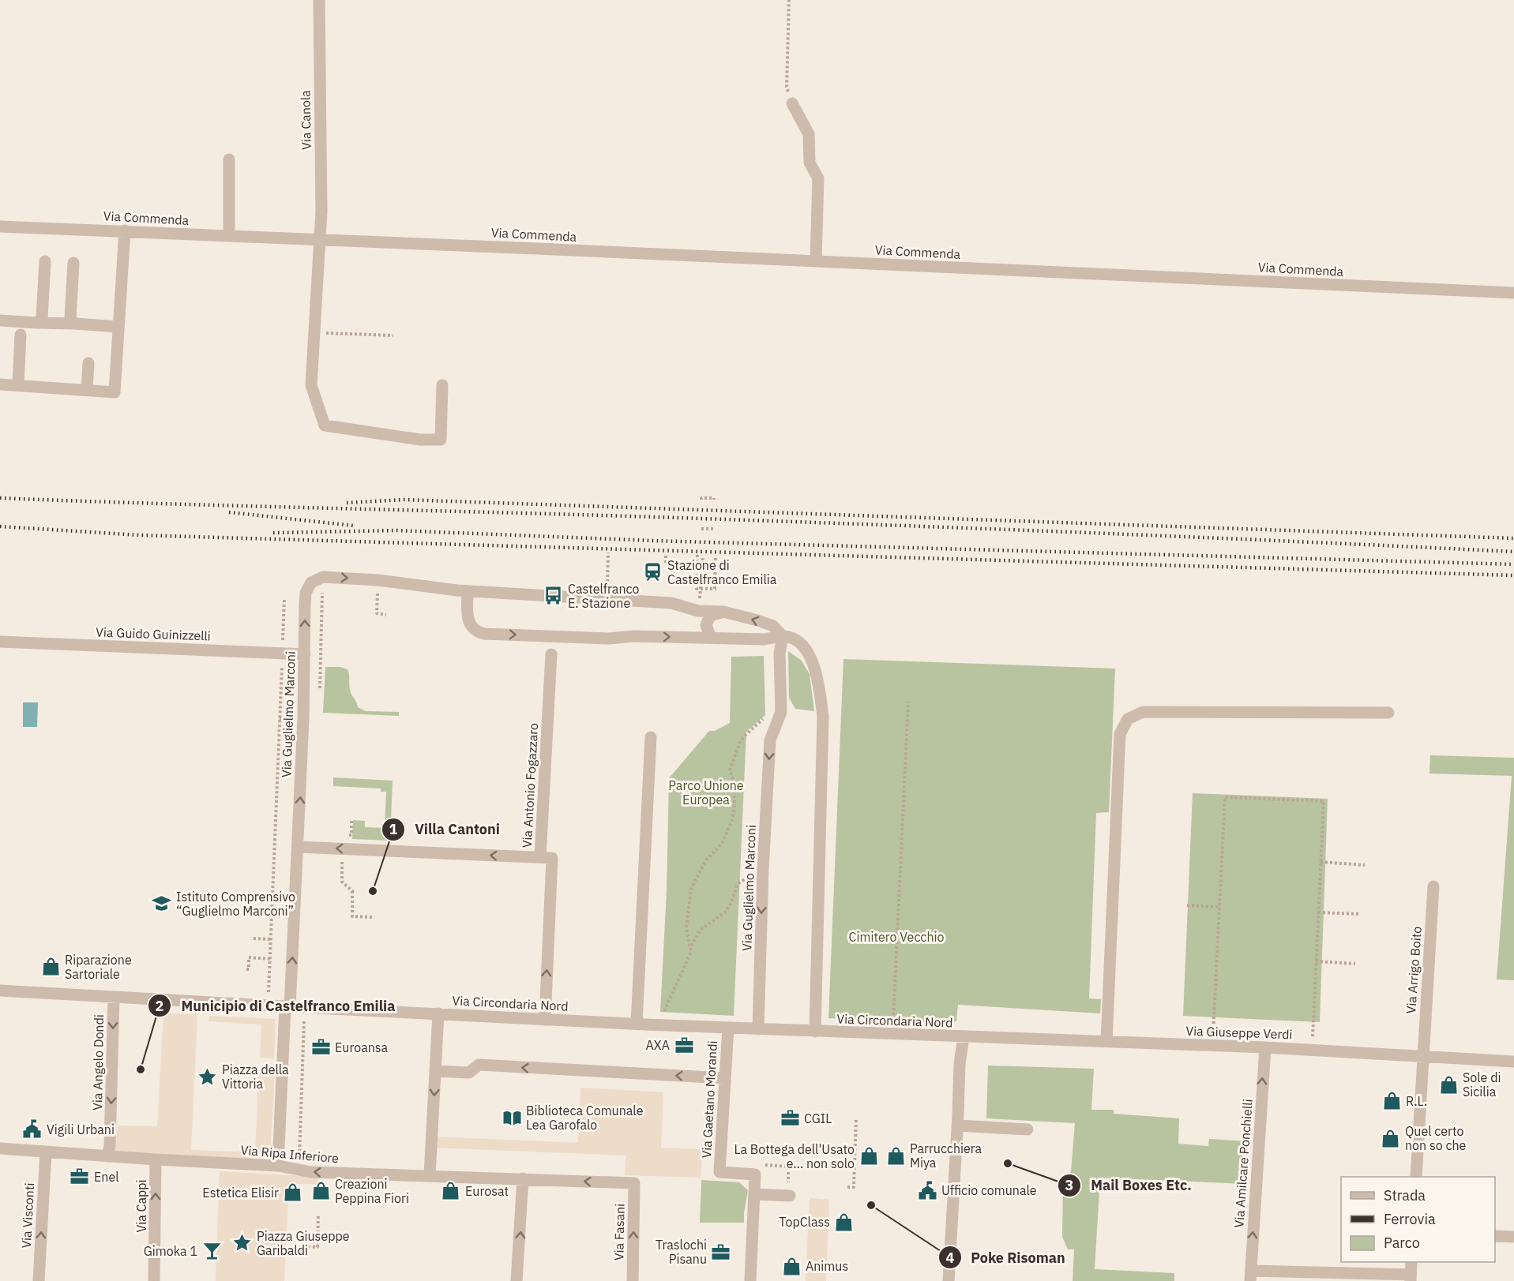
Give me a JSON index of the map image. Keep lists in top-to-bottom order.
{
  "streets": {
    "street": [
      "Via Canola",
      "Via Commenda",
      "Via Guido Guinizzelli",
      "Via Guglielmo Marconi",
      "Via Antonio Fogazzaro",
      "Via Arrigo Boito",
      "Via Circondaria Nord",
      "Via Giuseppe Verdi",
      "Via Angelo Dondi",
      "Via Gaetano Morandi",
      "Via Ripa Inferiore",
      "Via Amilcare Ponchielli",
      "Via Cappi",
      "Via Visconti",
      "Via Fasani"
    ]
  },
  "crossings": [
    ["Via Canola", "Via Commenda"],
    ["Via Guido Guinizzelli", "Via Guglielmo Marconi"],
    ["Via Guglielmo Marconi", "Via Circondaria Nord"],
    ["Via Guglielmo Marconi", "Via Ripa Inferiore"],
    ["Via Antonio Fogazzaro", "Via Circondaria Nord"],
    ["Via Arrigo Boito", "Via Giuseppe Verdi"],
    ["Via Circondaria Nord", "Via Giuseppe Verdi"],
    ["Via Circondaria Nord", "Via Angelo Dondi"],
    ["Via Circondaria Nord", "Via Gaetano Morandi"],
    ["Via Circondaria Nord", "Via Ripa Inferiore"],
    ["Via Giuseppe Verdi", "Via Amilcare Ponchielli"],
    ["Via Angelo Dondi", "Via Ripa Inferiore"],
    ["Via Ripa Inferiore", "Via Cappi"],
    ["Via Ripa Inferiore", "Via Visconti"],
    ["Via Ripa Inferiore", "Via Fasani"]
  ],
  "one_way": [
    "Via Angelo Dondi",
    "Via Ripa Inferiore",
    "Via Amilcare Ponchielli",
    "Via Cappi",
    "Via Visconti",
    "Via Fasani"
  ],
  "parks": ["Parco Unione Europea", "Cimitero Vecchio"],
  "places": {
    "station": ["Stazione di Castelfranco Emilia"],
    "bus stop": ["Castelfranco E. Stazione"],
    "other": [
      "Villa Cantoni",
      "Municipio di Castelfranco Emilia",
      "Mail Boxes Etc.",
      "Poke Risoman"
    ],
    "school or university": ["Istituto Comprensivo “Guglielmo Marconi”"],
    "shop": [
      "Riparazione Sartoriale",
      "Sole di Sicilia",
      "R.L.",
      "Quel certo non so che",
      "Parrucchiera Miya",
      "La Bottega dell'Usato e... non solo",
      "Creazioni Peppina Fiori",
      "Eurosat",
      "Estetica Elisir",
      "TopClass",
      "Animus"
    ],
    "office": [
      "AXA",
      "Euroansa",
      "CGIL",
      "Enel",
      "Traslochi Pisanu"
    ],
    "place": ["Piazza della Vittoria", "Piazza Giuseppe Garibaldi"],
    "library": ["Biblioteca Comunale Lea Garofalo"],
    "public building": ["Vigili Urbani", "Ufficio comunale"],
    "bar": ["Gimoka 1"]
  },
  "legend": ["Strada", "Ferrovia", "Parco"]
}
